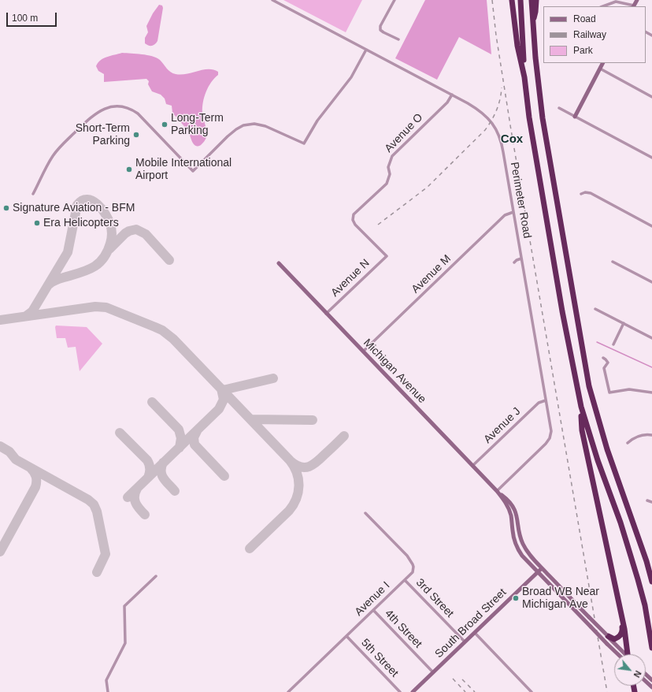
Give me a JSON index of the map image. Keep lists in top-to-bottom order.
{
  "streets": {
    "street": [
      "Avenue O",
      "Perimeter Road",
      "Avenue M",
      "Avenue N",
      "Michigan Avenue",
      "Avenue J",
      "3rd Street",
      "Avenue I",
      "South Broad Street",
      "4th Street",
      "5th Street"
    ]
  },
  "crossings": [
    ["Avenue O", "Perimeter Road"],
    ["Avenue O", "Avenue N"],
    ["Perimeter Road", "Avenue M"],
    ["Perimeter Road", "Michigan Avenue"],
    ["Perimeter Road", "Avenue J"],
    ["Avenue M", "Michigan Avenue"],
    ["Avenue N", "Michigan Avenue"],
    ["Michigan Avenue", "Avenue J"],
    ["Michigan Avenue", "South Broad Street"],
    ["3rd Street", "Avenue I"],
    ["3rd Street", "South Broad Street"],
    ["Avenue I", "4th Street"],
    ["Avenue I", "5th Street"],
    ["South Broad Street", "4th Street"]
  ],
  "districts": ["Cox"],
  "places": [
    "Long-Term Parking",
    "Short-Term Parking",
    "Mobile International Airport",
    "Signature Aviation - BFM",
    "Era Helicopters",
    "Broad WB Near Michigan Ave"
  ],
  "legend": ["Road", "Railway", "Park"],
  "scale_bar": "100 m",
  "north": "bottom right"
}
